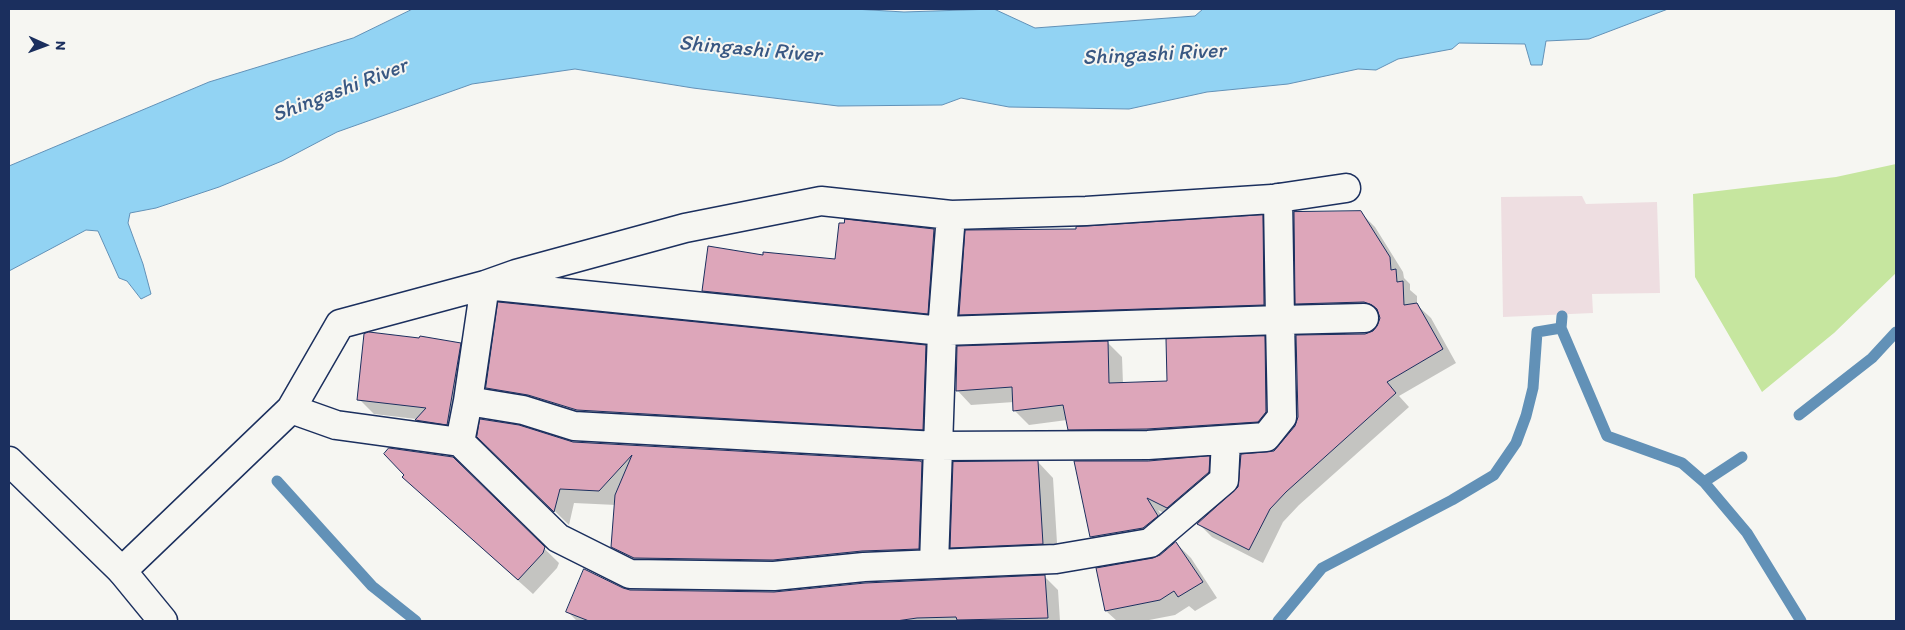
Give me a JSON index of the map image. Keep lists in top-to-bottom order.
{
  "water": ["Shingashi River"],
  "north": "right"
}
